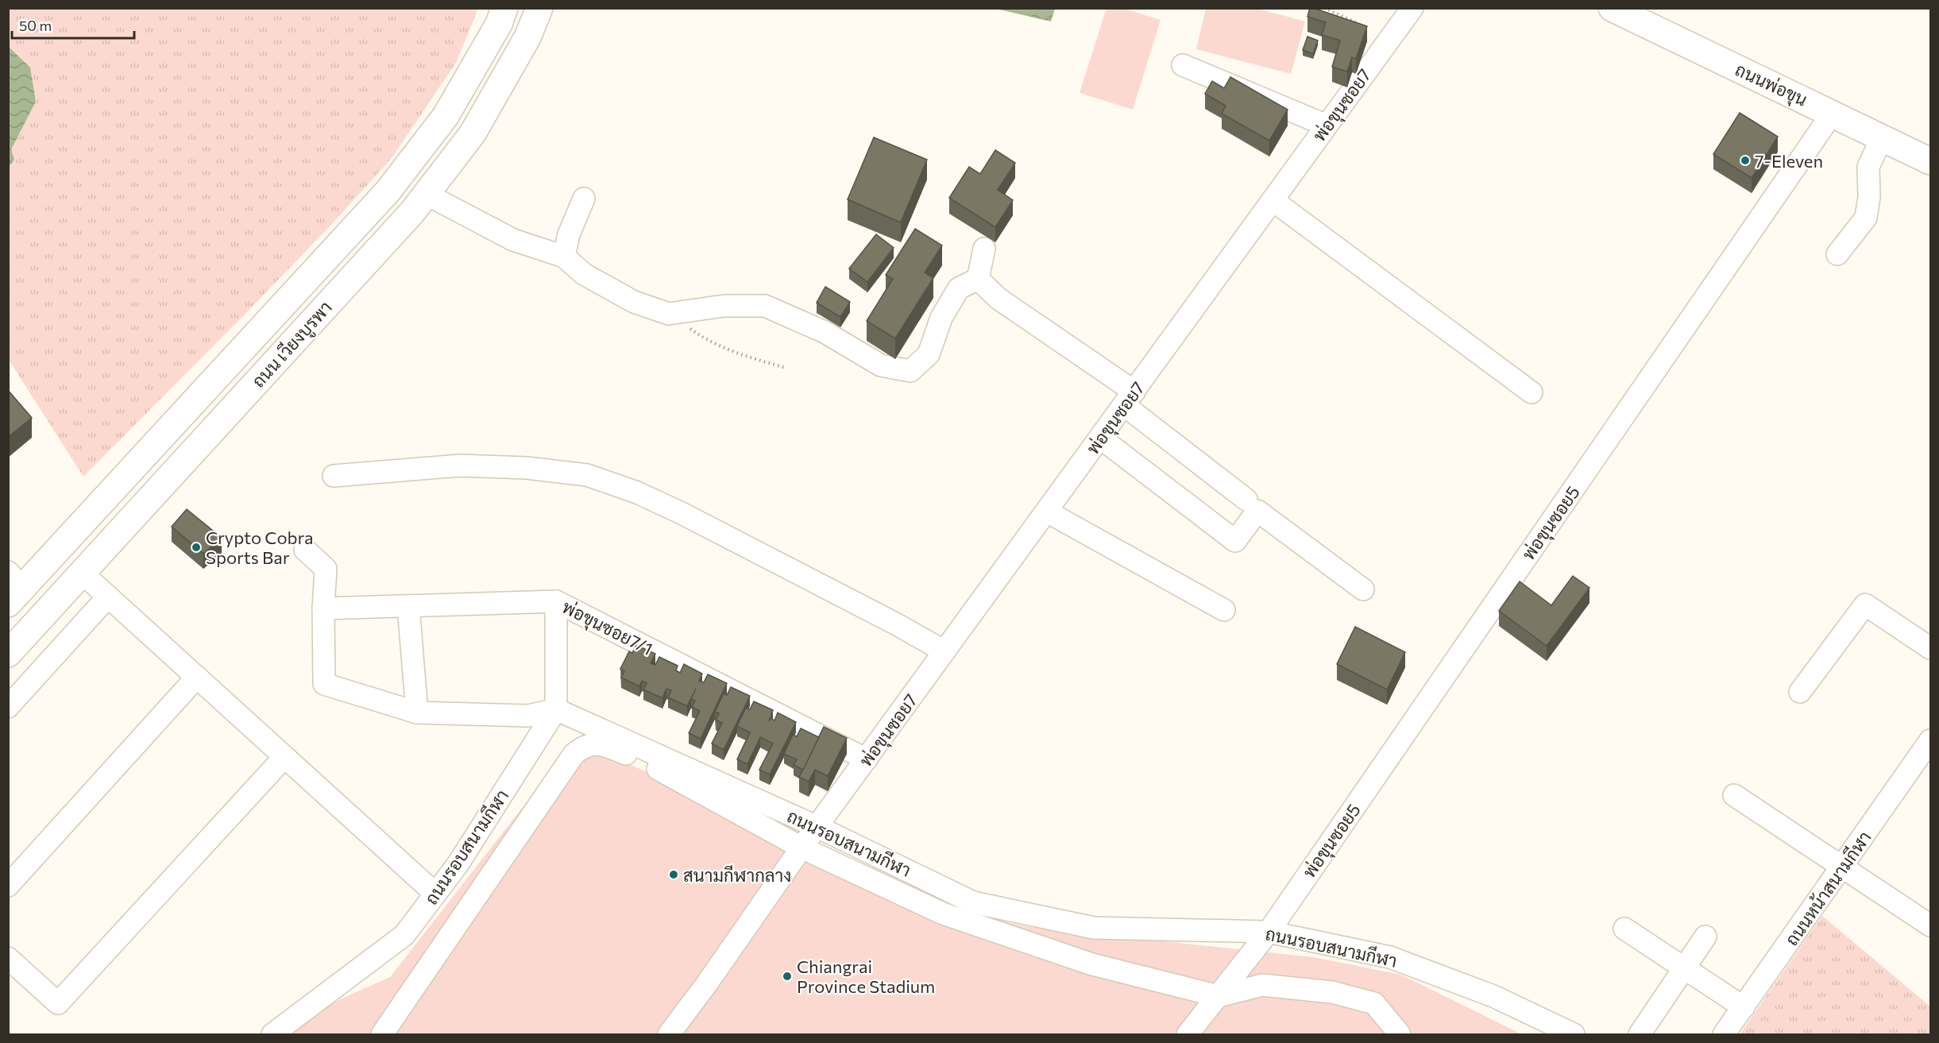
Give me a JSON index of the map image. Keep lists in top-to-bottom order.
{
  "streets": {
    "main road": ["ถนนพ่อขุน", "ถนน เวียงบูรพา"],
    "street": [
      "พ่อขุนซอย7",
      "พ่อขุนซอย5",
      "พ่อขุนซอย7/1",
      "ถนนรอบสนามกีฬา",
      "ถนนหน้าสนามกีฬา"
    ]
  },
  "crossings": [
    ["ถนนพ่อขุน", "พ่อขุนซอย5"],
    ["พ่อขุนซอย7", "พ่อขุนซอย7/1"],
    ["พ่อขุนซอย7", "ถนนรอบสนามกีฬา"],
    ["พ่อขุนซอย5", "ถนนรอบสนามกีฬา"]
  ],
  "places": [
    "7-Eleven",
    "Crypto Cobra Sports Bar",
    "สนามกีฬากลาง",
    "Chiangrai Province Stadium"
  ],
  "scale_bar": "50 m"
}
